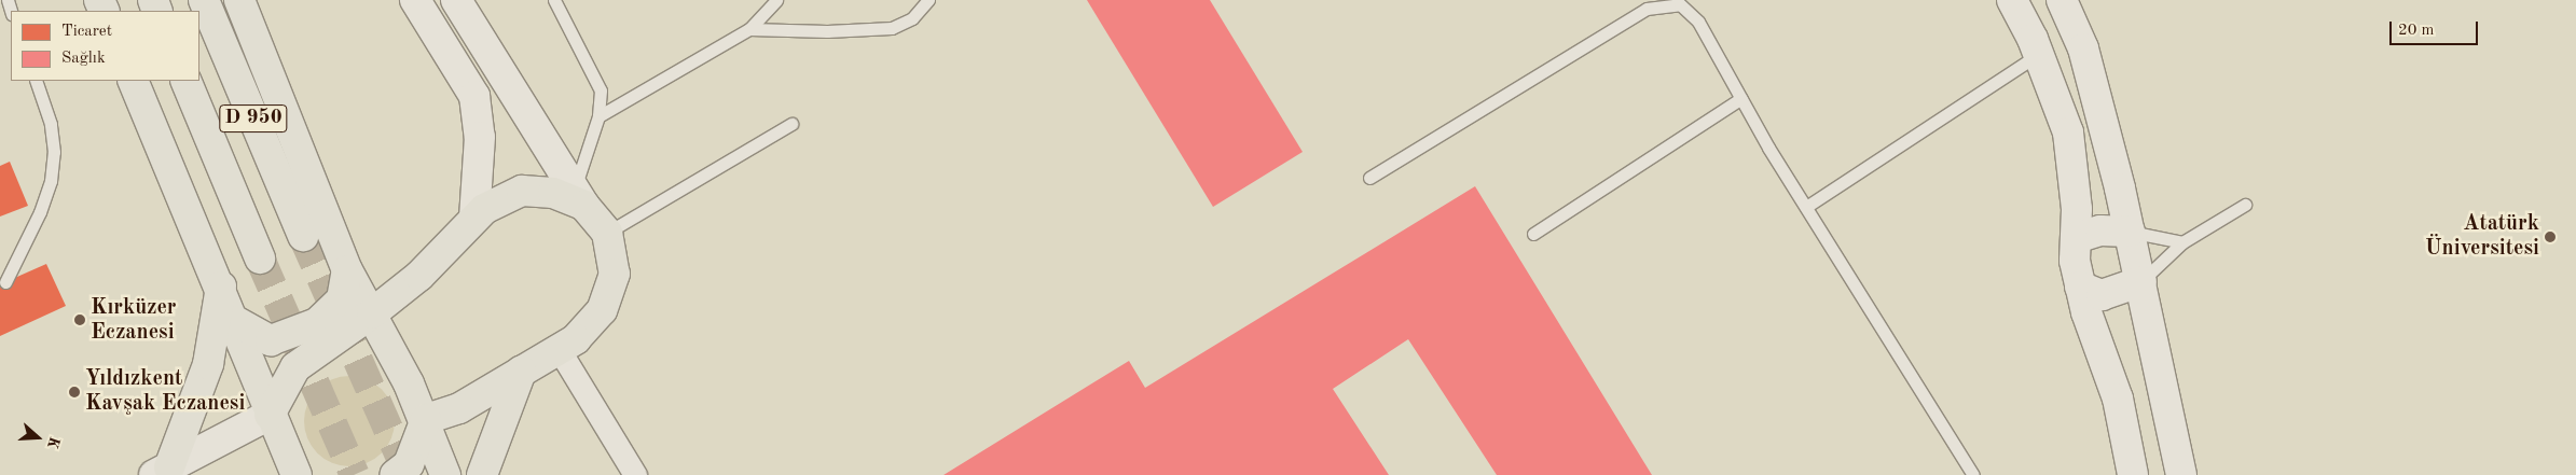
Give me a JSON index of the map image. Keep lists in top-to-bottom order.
{
  "streets": {
    "highway": ["D 950"]
  },
  "places": ["Atatürk Üniversitesi", "Kırküzer Eczanesi", "Yıldızkent Kavşak Eczanesi"],
  "legend": ["Ticaret", "Sağlık"],
  "scale_bar": "20 m",
  "north": "right"
}
